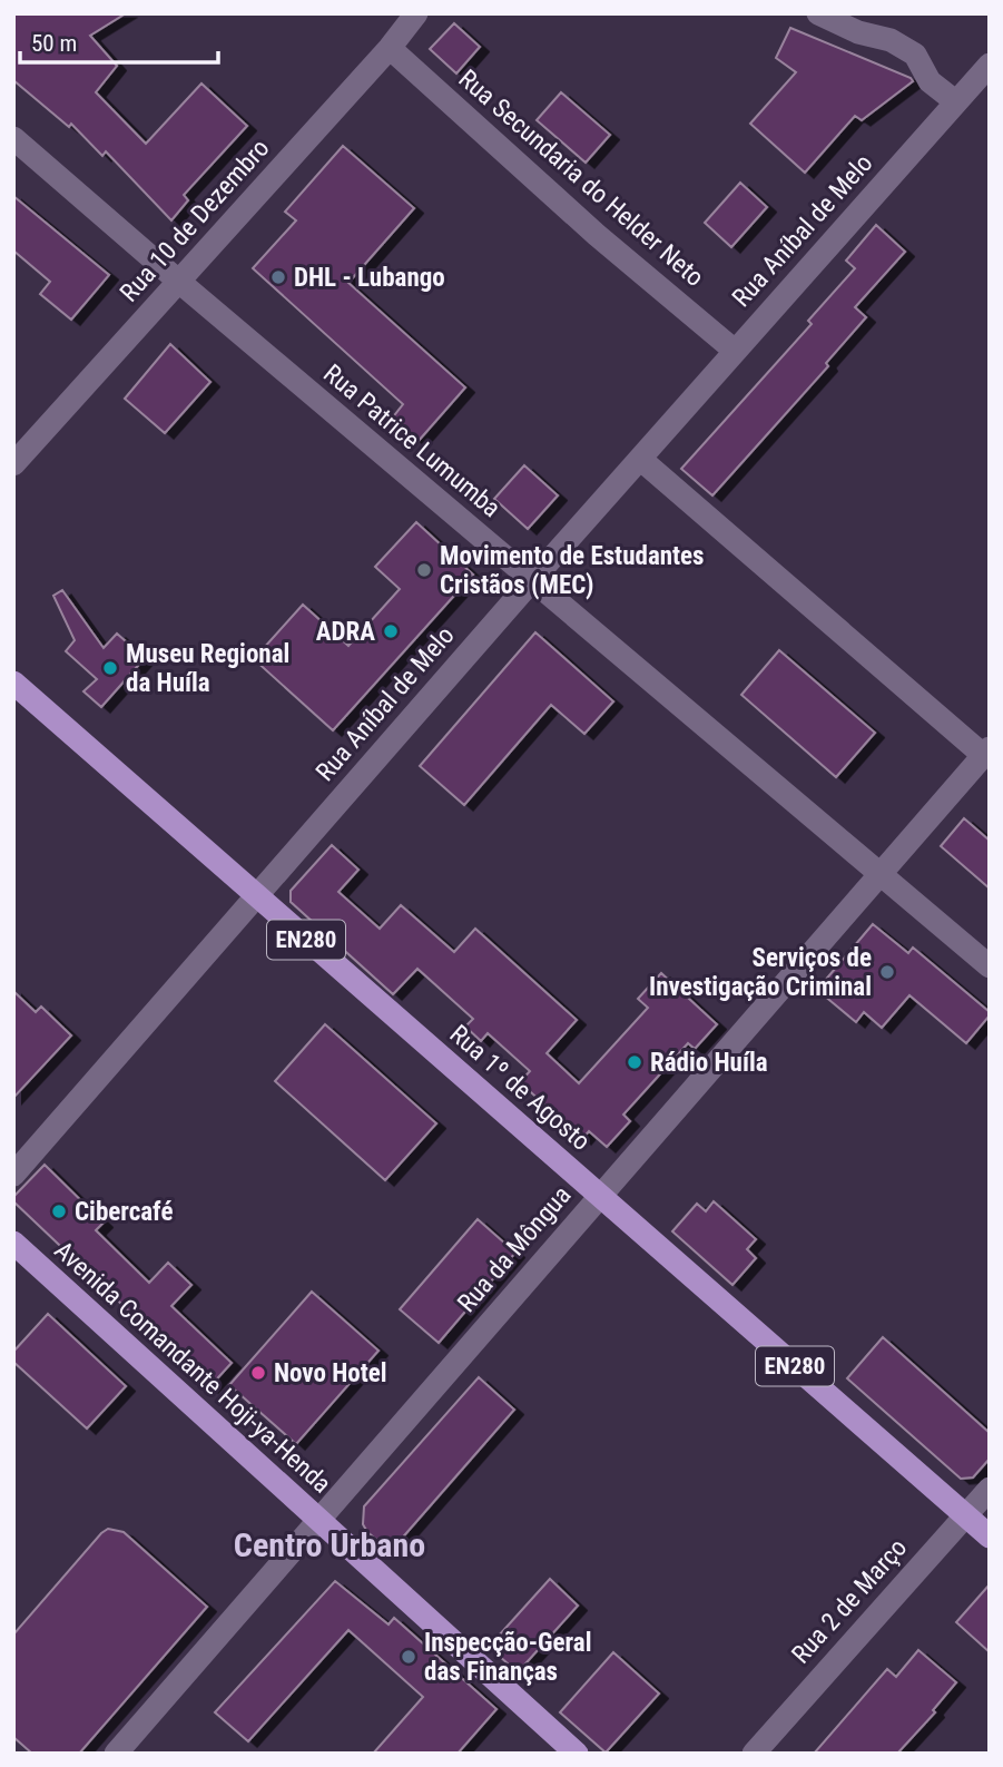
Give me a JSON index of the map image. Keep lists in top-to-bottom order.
{
  "streets": {
    "main road": ["EN280", "Rua 1º de Agosto", "Avenida Comandante Hoji-ya-Henda"],
    "street": [
      "Rua Secundaria do Helder Neto",
      "Rua 10 de Dezembro",
      "Rua Aníbal de Melo",
      "Rua Patrice Lumumba",
      "Rua da Môngua",
      "Rua 2 de Março"
    ]
  },
  "crossings": [
    ["Rua Secundaria do Helder Neto", "Rua 10 de Dezembro"],
    ["Rua Secundaria do Helder Neto", "Rua Aníbal de Melo"],
    ["Rua 10 de Dezembro", "Rua Patrice Lumumba"],
    ["Rua Aníbal de Melo", "Rua Patrice Lumumba"],
    ["Rua Aníbal de Melo", "Rua 1º de Agosto"],
    ["Rua Patrice Lumumba", "Rua da Môngua"],
    ["Rua 1º de Agosto", "Rua da Môngua"],
    ["Rua 1º de Agosto", "Rua 2 de Março"],
    ["Rua da Môngua", "Avenida Comandante Hoji-ya-Henda"]
  ],
  "districts": ["Centro Urbano"],
  "places": [
    "DHL - Lubango",
    "Movimento de Estudantes Cristãos (MEC)",
    "ADRA",
    "Museu Regional da Huíla",
    "Serviços de Investigação Criminal",
    "Rádio Huíla",
    "Cibercafé",
    "Novo Hotel",
    "Inspecção-Geral das Finanças"
  ],
  "scale_bar": "50 m"
}
